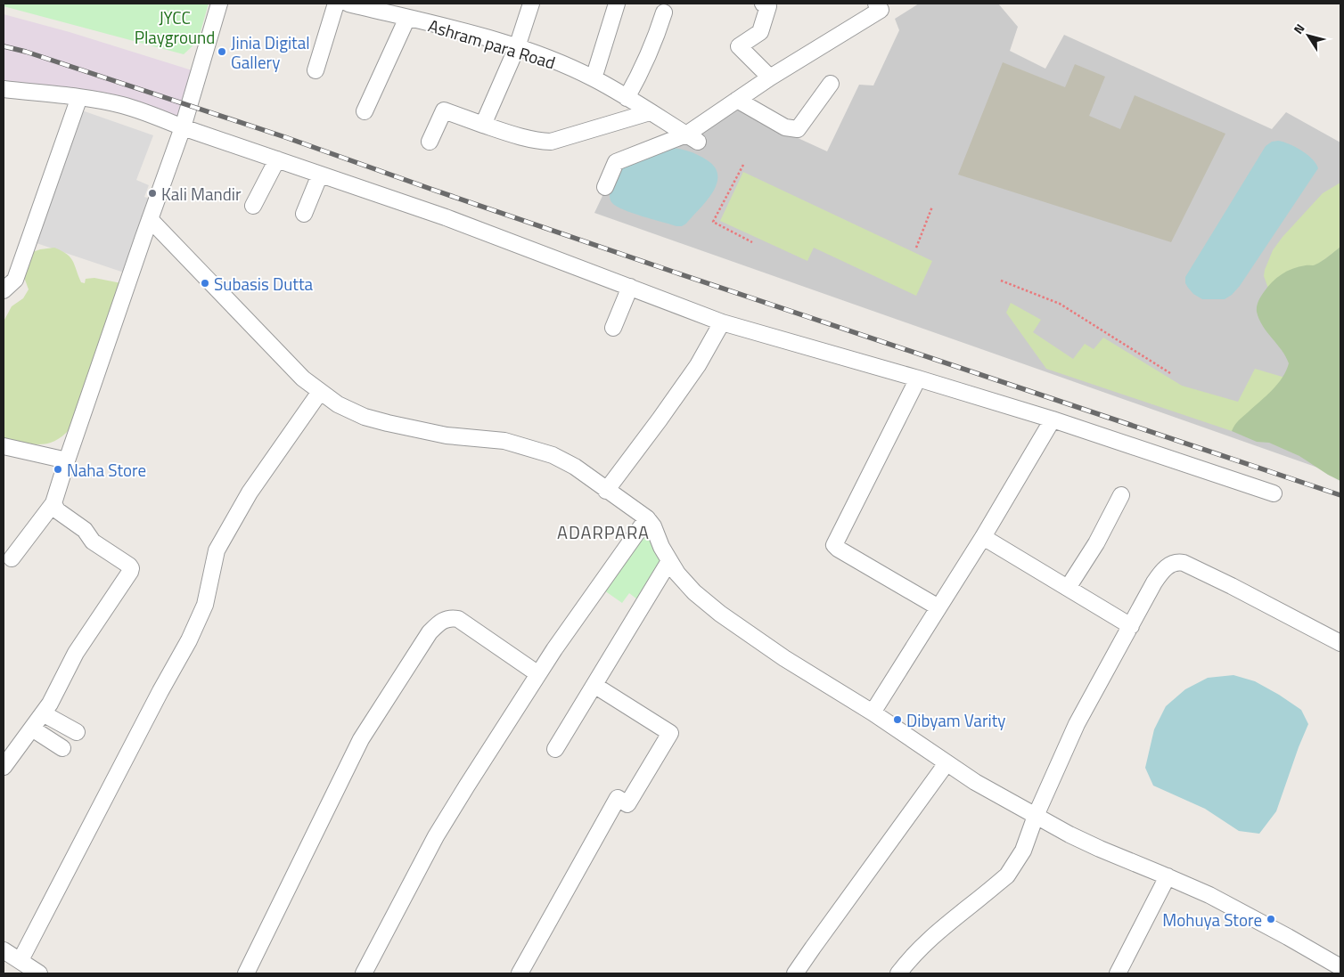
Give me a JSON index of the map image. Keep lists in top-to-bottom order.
{
  "streets": {
    "street": ["Ashram para Road"]
  },
  "districts": ["ADARPARA"],
  "parks": ["JYCC Playground"],
  "places": [
    "Jinia Digital Gallery",
    "Kali Mandir",
    "Subasis Dutta",
    "Naha Store",
    "Dibyam Varity",
    "Mohuya Store"
  ],
  "north": "top left"
}
